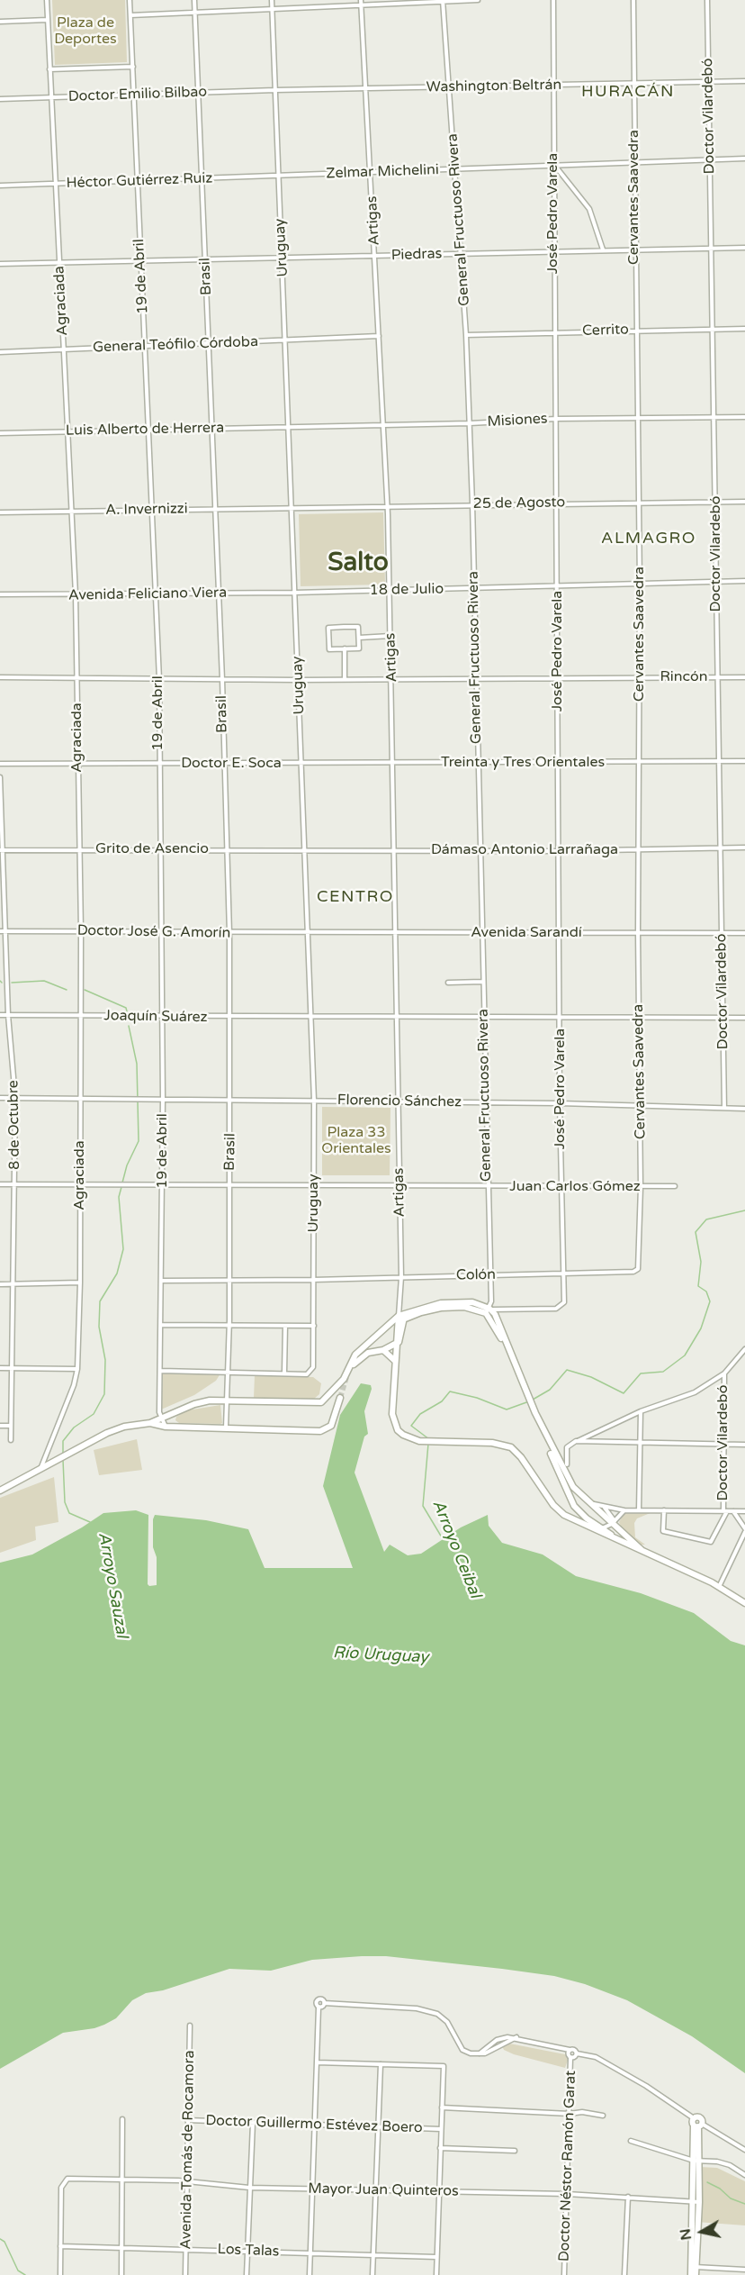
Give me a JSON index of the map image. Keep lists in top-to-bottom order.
{
  "streets": {
    "street": [
      "Washington Beltrán",
      "Doctor Emilio Bilbao",
      "Doctor Vilardebó",
      "Zelmar Michelini",
      "Héctor Gutiérrez Ruiz",
      "Cervantes Saavedra",
      "José Pedro Varela",
      "General Fructuoso Rivera",
      "Artigas",
      "Uruguay",
      "Piedras",
      "19 de Abril",
      "Brasil",
      "Agraciada",
      "Cerrito",
      "General Teófilo Córdoba",
      "Misiones",
      "Luis Alberto de Herrera",
      "25 de Agosto",
      "A. Invernizzi",
      "18 de Julio",
      "Avenida Feliciano Viera",
      "Rincón",
      "Treinta y Tres Orientales",
      "Doctor E. Soca",
      "Grito de Asencio",
      "Dámaso Antonio Larrañaga",
      "Doctor José G. Amorín",
      "Avenida Sarandí",
      "Joaquín Suárez",
      "Florencio Sánchez",
      "8 de Octubre",
      "Juan Carlos Gómez",
      "Colón",
      "Doctor Guillermo Estévez Boero",
      "Avenida Tomás de Rocamora",
      "Doctor Néstor Ramón Garat",
      "Mayor Juan Quinteros",
      "Los Talas"
    ]
  },
  "crossings": [
    ["Washington Beltrán", "Doctor Emilio Bilbao"],
    ["Washington Beltrán", "Doctor Vilardebó"],
    ["Washington Beltrán", "Cervantes Saavedra"],
    ["Washington Beltrán", "José Pedro Varela"],
    ["Washington Beltrán", "General Fructuoso Rivera"],
    ["Washington Beltrán", "Artigas"],
    ["Washington Beltrán", "Uruguay"],
    ["Doctor Emilio Bilbao", "Uruguay"],
    ["Doctor Emilio Bilbao", "19 de Abril"],
    ["Doctor Emilio Bilbao", "Brasil"],
    ["Doctor Emilio Bilbao", "Agraciada"],
    ["Doctor Vilardebó", "Zelmar Michelini"],
    ["Doctor Vilardebó", "Piedras"],
    ["Doctor Vilardebó", "Cerrito"],
    ["Doctor Vilardebó", "Misiones"],
    ["Doctor Vilardebó", "25 de Agosto"],
    ["Doctor Vilardebó", "18 de Julio"],
    ["Doctor Vilardebó", "Rincón"],
    ["Doctor Vilardebó", "Treinta y Tres Orientales"],
    ["Doctor Vilardebó", "Dámaso Antonio Larrañaga"],
    ["Doctor Vilardebó", "Avenida Sarandí"],
    ["Doctor Vilardebó", "Joaquín Suárez"],
    ["Doctor Vilardebó", "Florencio Sánchez"],
    ["Zelmar Michelini", "Héctor Gutiérrez Ruiz"],
    ["Zelmar Michelini", "Cervantes Saavedra"],
    ["Zelmar Michelini", "José Pedro Varela"],
    ["Zelmar Michelini", "General Fructuoso Rivera"],
    ["Zelmar Michelini", "Artigas"],
    ["Zelmar Michelini", "Uruguay"],
    ["Héctor Gutiérrez Ruiz", "Uruguay"],
    ["Héctor Gutiérrez Ruiz", "19 de Abril"],
    ["Héctor Gutiérrez Ruiz", "Brasil"],
    ["Héctor Gutiérrez Ruiz", "Agraciada"],
    ["Cervantes Saavedra", "Piedras"],
    ["Cervantes Saavedra", "Cerrito"],
    ["Cervantes Saavedra", "Misiones"],
    ["Cervantes Saavedra", "25 de Agosto"],
    ["Cervantes Saavedra", "18 de Julio"],
    ["Cervantes Saavedra", "Rincón"],
    ["Cervantes Saavedra", "Treinta y Tres Orientales"],
    ["Cervantes Saavedra", "Dámaso Antonio Larrañaga"],
    ["Cervantes Saavedra", "Avenida Sarandí"],
    ["Cervantes Saavedra", "Joaquín Suárez"],
    ["Cervantes Saavedra", "Florencio Sánchez"],
    ["Cervantes Saavedra", "Juan Carlos Gómez"],
    ["Cervantes Saavedra", "Colón"],
    ["José Pedro Varela", "General Fructuoso Rivera"],
    ["José Pedro Varela", "Piedras"],
    ["José Pedro Varela", "Cerrito"],
    ["José Pedro Varela", "Misiones"],
    ["José Pedro Varela", "25 de Agosto"],
    ["José Pedro Varela", "18 de Julio"],
    ["José Pedro Varela", "Rincón"],
    ["José Pedro Varela", "Treinta y Tres Orientales"],
    ["José Pedro Varela", "Dámaso Antonio Larrañaga"],
    ["José Pedro Varela", "Avenida Sarandí"],
    ["José Pedro Varela", "Joaquín Suárez"],
    ["José Pedro Varela", "Florencio Sánchez"],
    ["José Pedro Varela", "Juan Carlos Gómez"],
    ["José Pedro Varela", "Colón"],
    ["General Fructuoso Rivera", "Piedras"],
    ["General Fructuoso Rivera", "Cerrito"],
    ["General Fructuoso Rivera", "Misiones"],
    ["General Fructuoso Rivera", "25 de Agosto"],
    ["General Fructuoso Rivera", "18 de Julio"],
    ["General Fructuoso Rivera", "Rincón"],
    ["General Fructuoso Rivera", "Treinta y Tres Orientales"],
    ["General Fructuoso Rivera", "Dámaso Antonio Larrañaga"],
    ["General Fructuoso Rivera", "Avenida Sarandí"],
    ["General Fructuoso Rivera", "Joaquín Suárez"],
    ["General Fructuoso Rivera", "Florencio Sánchez"],
    ["General Fructuoso Rivera", "Juan Carlos Gómez"],
    ["General Fructuoso Rivera", "Colón"],
    ["Artigas", "Piedras"],
    ["Artigas", "General Teófilo Córdoba"],
    ["Artigas", "Misiones"],
    ["Artigas", "25 de Agosto"],
    ["Artigas", "18 de Julio"],
    ["Artigas", "Rincón"],
    ["Artigas", "Treinta y Tres Orientales"],
    ["Artigas", "Dámaso Antonio Larrañaga"],
    ["Artigas", "Avenida Sarandí"],
    ["Artigas", "Joaquín Suárez"],
    ["Artigas", "Florencio Sánchez"],
    ["Artigas", "Juan Carlos Gómez"],
    ["Artigas", "Colón"],
    ["Uruguay", "Piedras"],
    ["Uruguay", "General Teófilo Córdoba"],
    ["Uruguay", "Misiones"],
    ["Uruguay", "Luis Alberto de Herrera"],
    ["Uruguay", "25 de Agosto"],
    ["Uruguay", "A. Invernizzi"],
    ["Uruguay", "18 de Julio"],
    ["Uruguay", "Avenida Feliciano Viera"],
    ["Uruguay", "Rincón"],
    ["Uruguay", "Treinta y Tres Orientales"],
    ["Uruguay", "Doctor E. Soca"],
    ["Uruguay", "Grito de Asencio"],
    ["Uruguay", "Dámaso Antonio Larrañaga"],
    ["Uruguay", "Doctor José G. Amorín"],
    ["Uruguay", "Avenida Sarandí"],
    ["Uruguay", "Joaquín Suárez"],
    ["Uruguay", "Florencio Sánchez"],
    ["Uruguay", "Juan Carlos Gómez"],
    ["Uruguay", "Colón"],
    ["Piedras", "19 de Abril"],
    ["Piedras", "Brasil"],
    ["Piedras", "Agraciada"],
    ["19 de Abril", "General Teófilo Córdoba"],
    ["19 de Abril", "Luis Alberto de Herrera"],
    ["19 de Abril", "A. Invernizzi"],
    ["19 de Abril", "Avenida Feliciano Viera"],
    ["19 de Abril", "Rincón"],
    ["19 de Abril", "Doctor E. Soca"],
    ["19 de Abril", "Grito de Asencio"],
    ["19 de Abril", "Doctor José G. Amorín"],
    ["19 de Abril", "Joaquín Suárez"],
    ["19 de Abril", "Florencio Sánchez"],
    ["19 de Abril", "Juan Carlos Gómez"],
    ["19 de Abril", "Colón"],
    ["Brasil", "General Teófilo Córdoba"],
    ["Brasil", "Luis Alberto de Herrera"],
    ["Brasil", "A. Invernizzi"],
    ["Brasil", "Avenida Feliciano Viera"],
    ["Brasil", "Rincón"],
    ["Brasil", "Doctor E. Soca"],
    ["Brasil", "Grito de Asencio"],
    ["Brasil", "Doctor José G. Amorín"],
    ["Brasil", "Joaquín Suárez"],
    ["Brasil", "Florencio Sánchez"],
    ["Brasil", "Juan Carlos Gómez"],
    ["Brasil", "Colón"],
    ["Agraciada", "General Teófilo Córdoba"],
    ["Agraciada", "Luis Alberto de Herrera"],
    ["Agraciada", "A. Invernizzi"],
    ["Agraciada", "Avenida Feliciano Viera"],
    ["Agraciada", "Rincón"],
    ["Agraciada", "Doctor E. Soca"],
    ["Agraciada", "Grito de Asencio"],
    ["Agraciada", "Doctor José G. Amorín"],
    ["Agraciada", "Joaquín Suárez"],
    ["Agraciada", "Florencio Sánchez"],
    ["Agraciada", "Juan Carlos Gómez"],
    ["Misiones", "Luis Alberto de Herrera"],
    ["25 de Agosto", "A. Invernizzi"],
    ["18 de Julio", "Avenida Feliciano Viera"],
    ["Treinta y Tres Orientales", "Doctor E. Soca"],
    ["Grito de Asencio", "Dámaso Antonio Larrañaga"],
    ["Grito de Asencio", "8 de Octubre"],
    ["Doctor José G. Amorín", "Avenida Sarandí"],
    ["Doctor José G. Amorín", "8 de Octubre"],
    ["Joaquín Suárez", "8 de Octubre"],
    ["Florencio Sánchez", "8 de Octubre"],
    ["8 de Octubre", "Juan Carlos Gómez"],
    ["Doctor Guillermo Estévez Boero", "Avenida Tomás de Rocamora"],
    ["Avenida Tomás de Rocamora", "Mayor Juan Quinteros"],
    ["Avenida Tomás de Rocamora", "Los Talas"],
    ["Doctor Néstor Ramón Garat", "Mayor Juan Quinteros"],
    ["Mayor Juan Quinteros", "Los Talas"]
  ],
  "districts": [
    "HURACÁN",
    "ALMAGRO",
    "Salto",
    "CENTRO"
  ],
  "water": ["Arroyo Ceibal", "Arroyo Sauzal", "Río Uruguay"],
  "parks": ["Plaza de Deportes", "Plaza 33 Orientales"],
  "north": "left"
}
